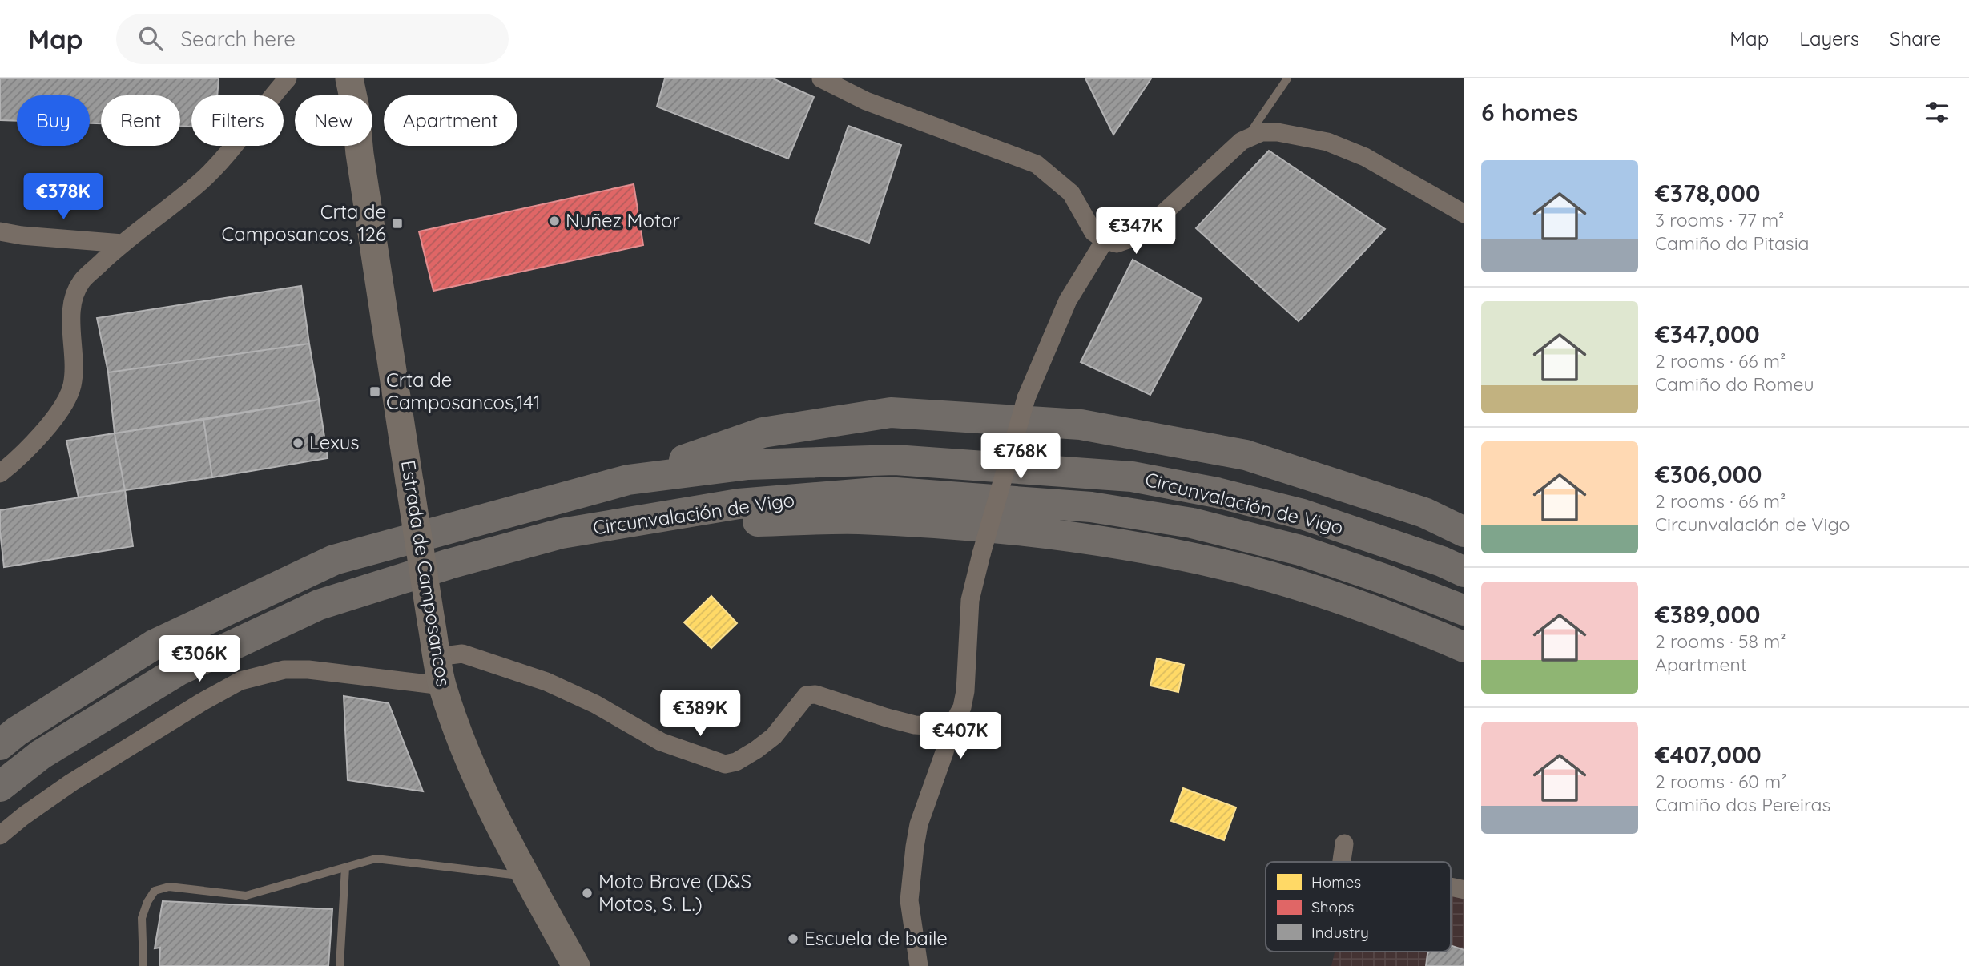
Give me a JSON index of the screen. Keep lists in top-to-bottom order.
{
  "streets": {
    "highway": ["Circunvalación de Vigo"],
    "main road": ["Estrada de Camposancos"]
  },
  "places": {
    "other": [
      "Nuñez Motor",
      "Lexus",
      "Moto Brave (D&S Motos, S. L.)",
      "Escuela de baile"
    ],
    "transit": ["Crta de Camposancos, 126", "Crta de Camposancos,141"]
  },
  "legend": ["Homes", "Shops", "Industry"],
  "page": {
    "header": "Map",
    "search": "Search here",
    "nav": ["Map", "Layers", "Share"],
    "heading": "6 homes",
    "chip": [
      "Buy",
      "Rent",
      "Filters",
      "New",
      "Apartment"
    ],
    "list": [
      {
        "name": "€378,000",
        "note": "3 rooms · 77 m² · Camiño da Pitasia"
      },
      {
        "name": "€347,000",
        "note": "2 rooms · 66 m² · Camiño do Romeu"
      },
      {
        "name": "€306,000",
        "note": "2 rooms · 66 m² · Circunvalación de Vigo"
      },
      {
        "name": "€389,000",
        "note": "2 rooms · 58 m² · Apartment"
      },
      {
        "name": "€407,000",
        "note": "2 rooms · 60 m² · Camiño das Pereiras"
      }
    ],
    "price": [
      "€378K",
      "€347K",
      "€768K",
      "€306K",
      "€389K",
      "€407K"
    ]
  }
}
